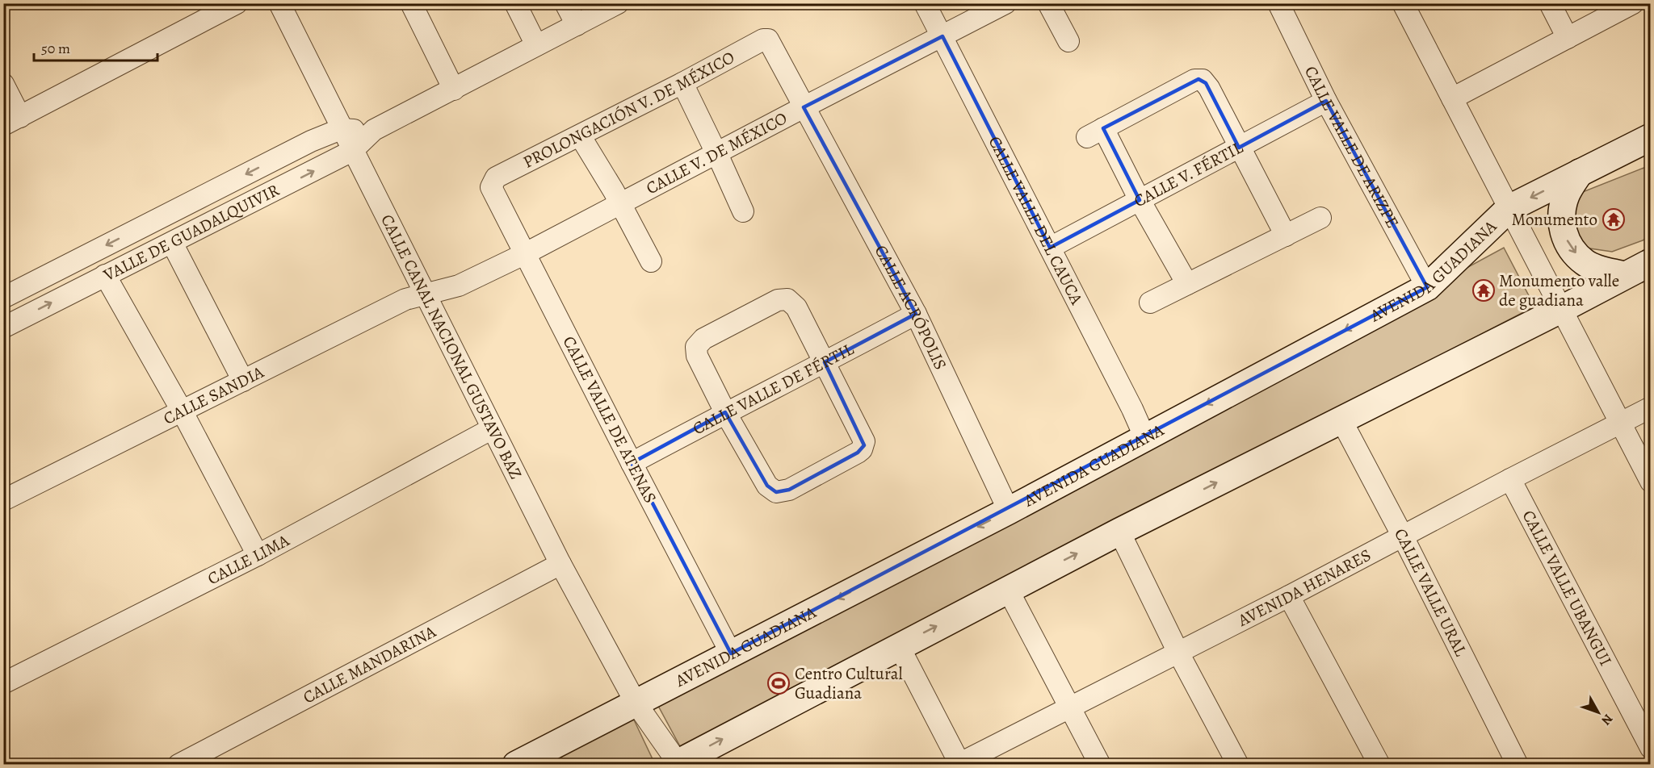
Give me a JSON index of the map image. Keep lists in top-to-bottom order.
{
  "streets": {
    "street": [
      "PROLONGACIÓN V. DE MÉXICO",
      "CALLE VALLE DE ARIZPE",
      "CALLE V. DE MÉXICO",
      "CALLE V. FÉRTIL",
      "CALLE VALLE DEL CAUCA",
      "VALLE DE GUADALQUIVIR",
      "AVENIDA GUADIANA",
      "CALLE ACRÓPOLIS",
      "CALLE CANAL NACIONAL GUSTAVO BAZ",
      "CALLE VALLE DE FÉRTIL",
      "CALLE SANDIA",
      "CALLE VALLE DE ATENAS",
      "CALLE LIMA",
      "AVENIDA HENARES",
      "CALLE VALLE UBANGUI",
      "CALLE VALLE URAL",
      "CALLE MANDARINA"
    ]
  },
  "crossings": [
    ["PROLONGACIÓN V. DE MÉXICO", "CALLE ACRÓPOLIS"],
    ["PROLONGACIÓN V. DE MÉXICO", "CALLE VALLE DE ATENAS"],
    ["CALLE VALLE DE ARIZPE", "CALLE V. FÉRTIL"],
    ["CALLE VALLE DE ARIZPE", "AVENIDA GUADIANA"],
    ["CALLE V. DE MÉXICO", "CALLE VALLE DEL CAUCA"],
    ["CALLE V. DE MÉXICO", "CALLE ACRÓPOLIS"],
    ["CALLE V. DE MÉXICO", "CALLE CANAL NACIONAL GUSTAVO BAZ"],
    ["CALLE V. DE MÉXICO", "CALLE SANDIA"],
    ["CALLE V. DE MÉXICO", "CALLE VALLE DE ATENAS"],
    ["CALLE V. FÉRTIL", "CALLE VALLE DEL CAUCA"],
    ["CALLE VALLE DEL CAUCA", "AVENIDA GUADIANA"],
    ["VALLE DE GUADALQUIVIR", "CALLE CANAL NACIONAL GUSTAVO BAZ"],
    ["AVENIDA GUADIANA", "CALLE ACRÓPOLIS"],
    ["AVENIDA GUADIANA", "CALLE CANAL NACIONAL GUSTAVO BAZ"],
    ["AVENIDA GUADIANA", "CALLE VALLE DE ATENAS"],
    ["CALLE ACRÓPOLIS", "CALLE VALLE DE FÉRTIL"],
    ["CALLE CANAL NACIONAL GUSTAVO BAZ", "CALLE SANDIA"],
    ["CALLE CANAL NACIONAL GUSTAVO BAZ", "CALLE LIMA"],
    ["CALLE CANAL NACIONAL GUSTAVO BAZ", "CALLE MANDARINA"],
    ["CALLE VALLE DE FÉRTIL", "CALLE VALLE DE ATENAS"],
    ["AVENIDA HENARES", "CALLE VALLE UBANGUI"],
    ["AVENIDA HENARES", "CALLE VALLE URAL"]
  ],
  "places": {
    "temple": ["Monumento", "Monumento valle de guadiana"],
    "sports": ["Centro Cultural Guadiana"]
  },
  "scale_bar": "50 m",
  "north": "bottom right"
}
